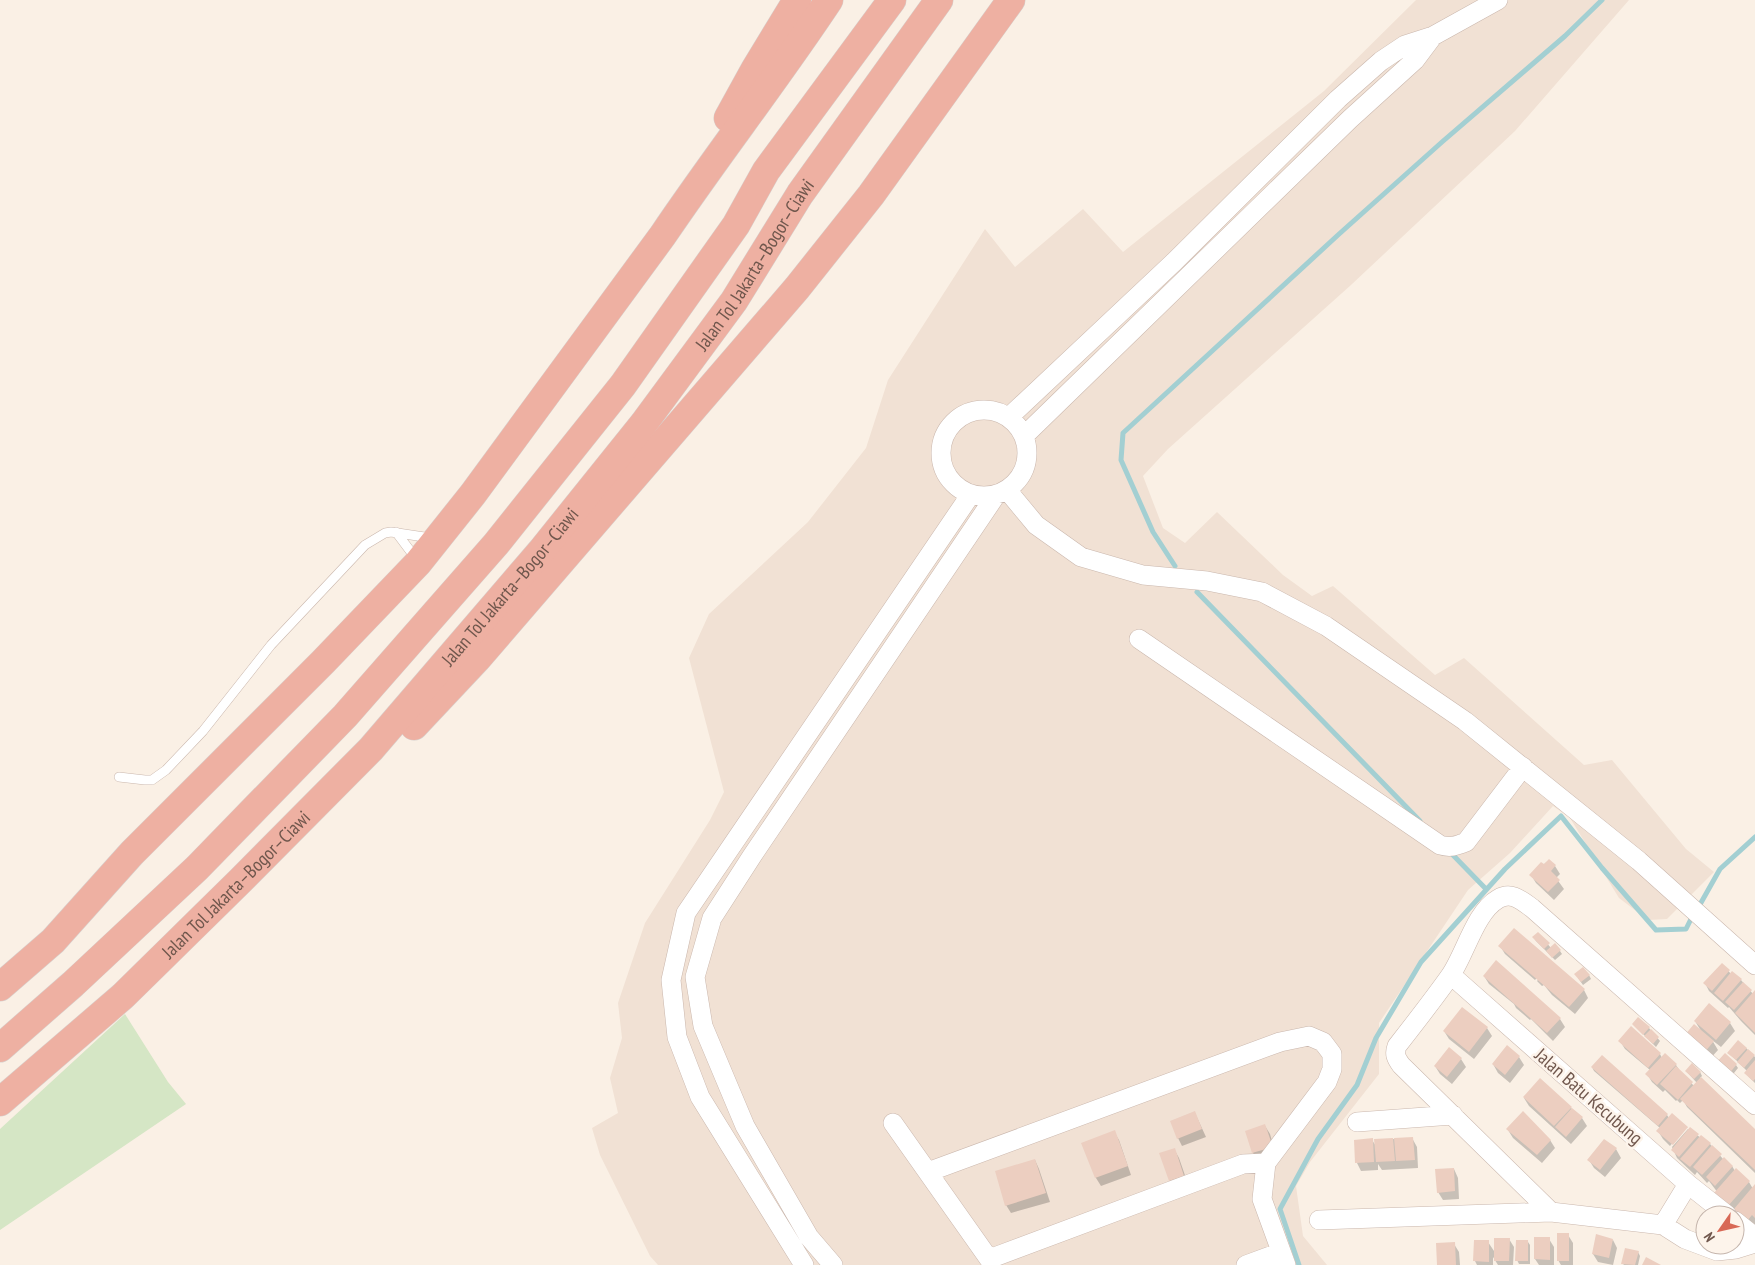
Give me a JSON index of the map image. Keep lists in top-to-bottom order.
{
  "streets": {
    "highway": ["Jalan Tol Jakarta–Bogor–Ciawi"],
    "street": ["Jalan Batu Kecubung"]
  },
  "north": "bottom left"
}
